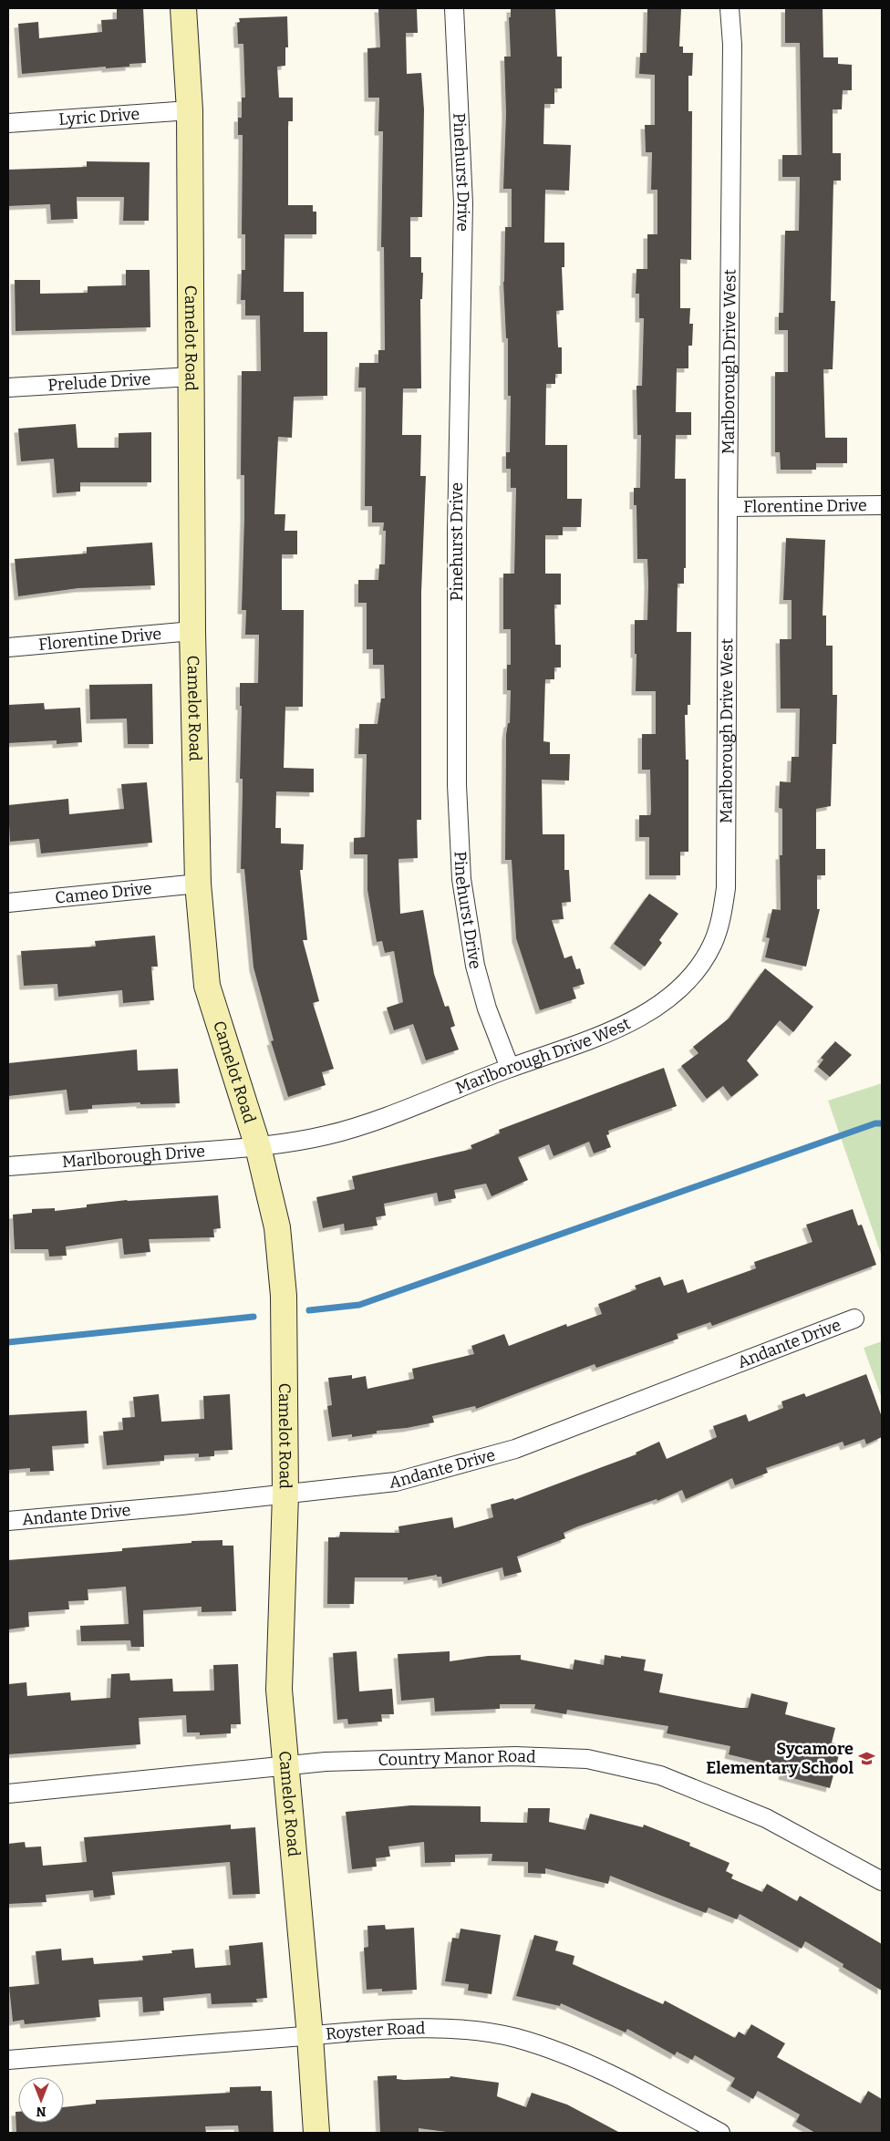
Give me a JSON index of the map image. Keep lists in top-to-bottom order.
{
  "streets": {
    "street": [
      "Lyric Drive",
      "Pinehurst Drive",
      "Camelot Road",
      "Marlborough Drive West",
      "Prelude Drive",
      "Florentine Drive",
      "Cameo Drive",
      "Marlborough Drive",
      "Andante Drive",
      "Country Manor Road",
      "Royster Road"
    ]
  },
  "crossings": [
    ["Lyric Drive", "Camelot Road"],
    ["Pinehurst Drive", "Marlborough Drive West"],
    ["Camelot Road", "Marlborough Drive West"],
    ["Camelot Road", "Prelude Drive"],
    ["Camelot Road", "Florentine Drive"],
    ["Camelot Road", "Cameo Drive"],
    ["Camelot Road", "Marlborough Drive"],
    ["Camelot Road", "Andante Drive"],
    ["Camelot Road", "Country Manor Road"],
    ["Camelot Road", "Royster Road"],
    ["Marlborough Drive West", "Florentine Drive"],
    ["Marlborough Drive West", "Marlborough Drive"]
  ],
  "places": {
    "school or university": ["Sycamore Elementary School"]
  },
  "north": "bottom"
}
